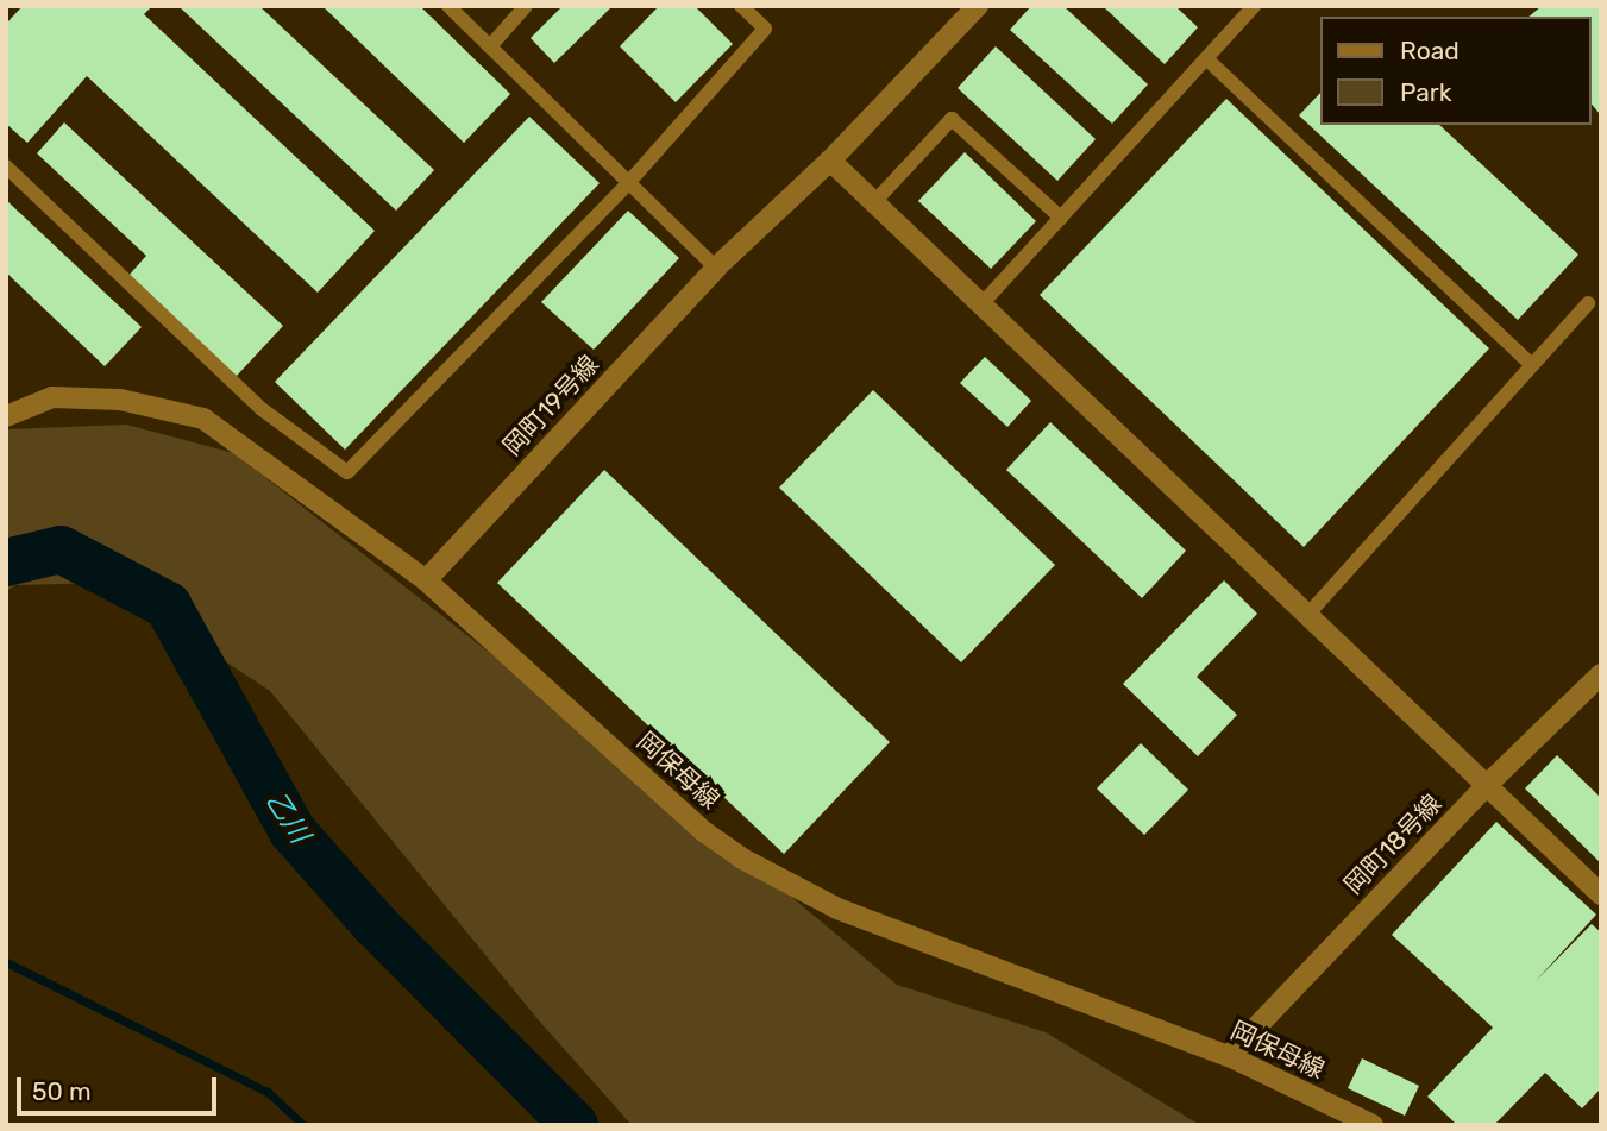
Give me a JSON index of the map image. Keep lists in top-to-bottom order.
{
  "streets": {
    "street": ["岡町19号線", "岡保母線", "岡町18号線"]
  },
  "crossings": [
    ["岡町19号線", "岡保母線"],
    ["岡保母線", "岡町18号線"]
  ],
  "water": ["乙川"],
  "legend": ["Road", "Park"],
  "scale_bar": "50 m"
}
